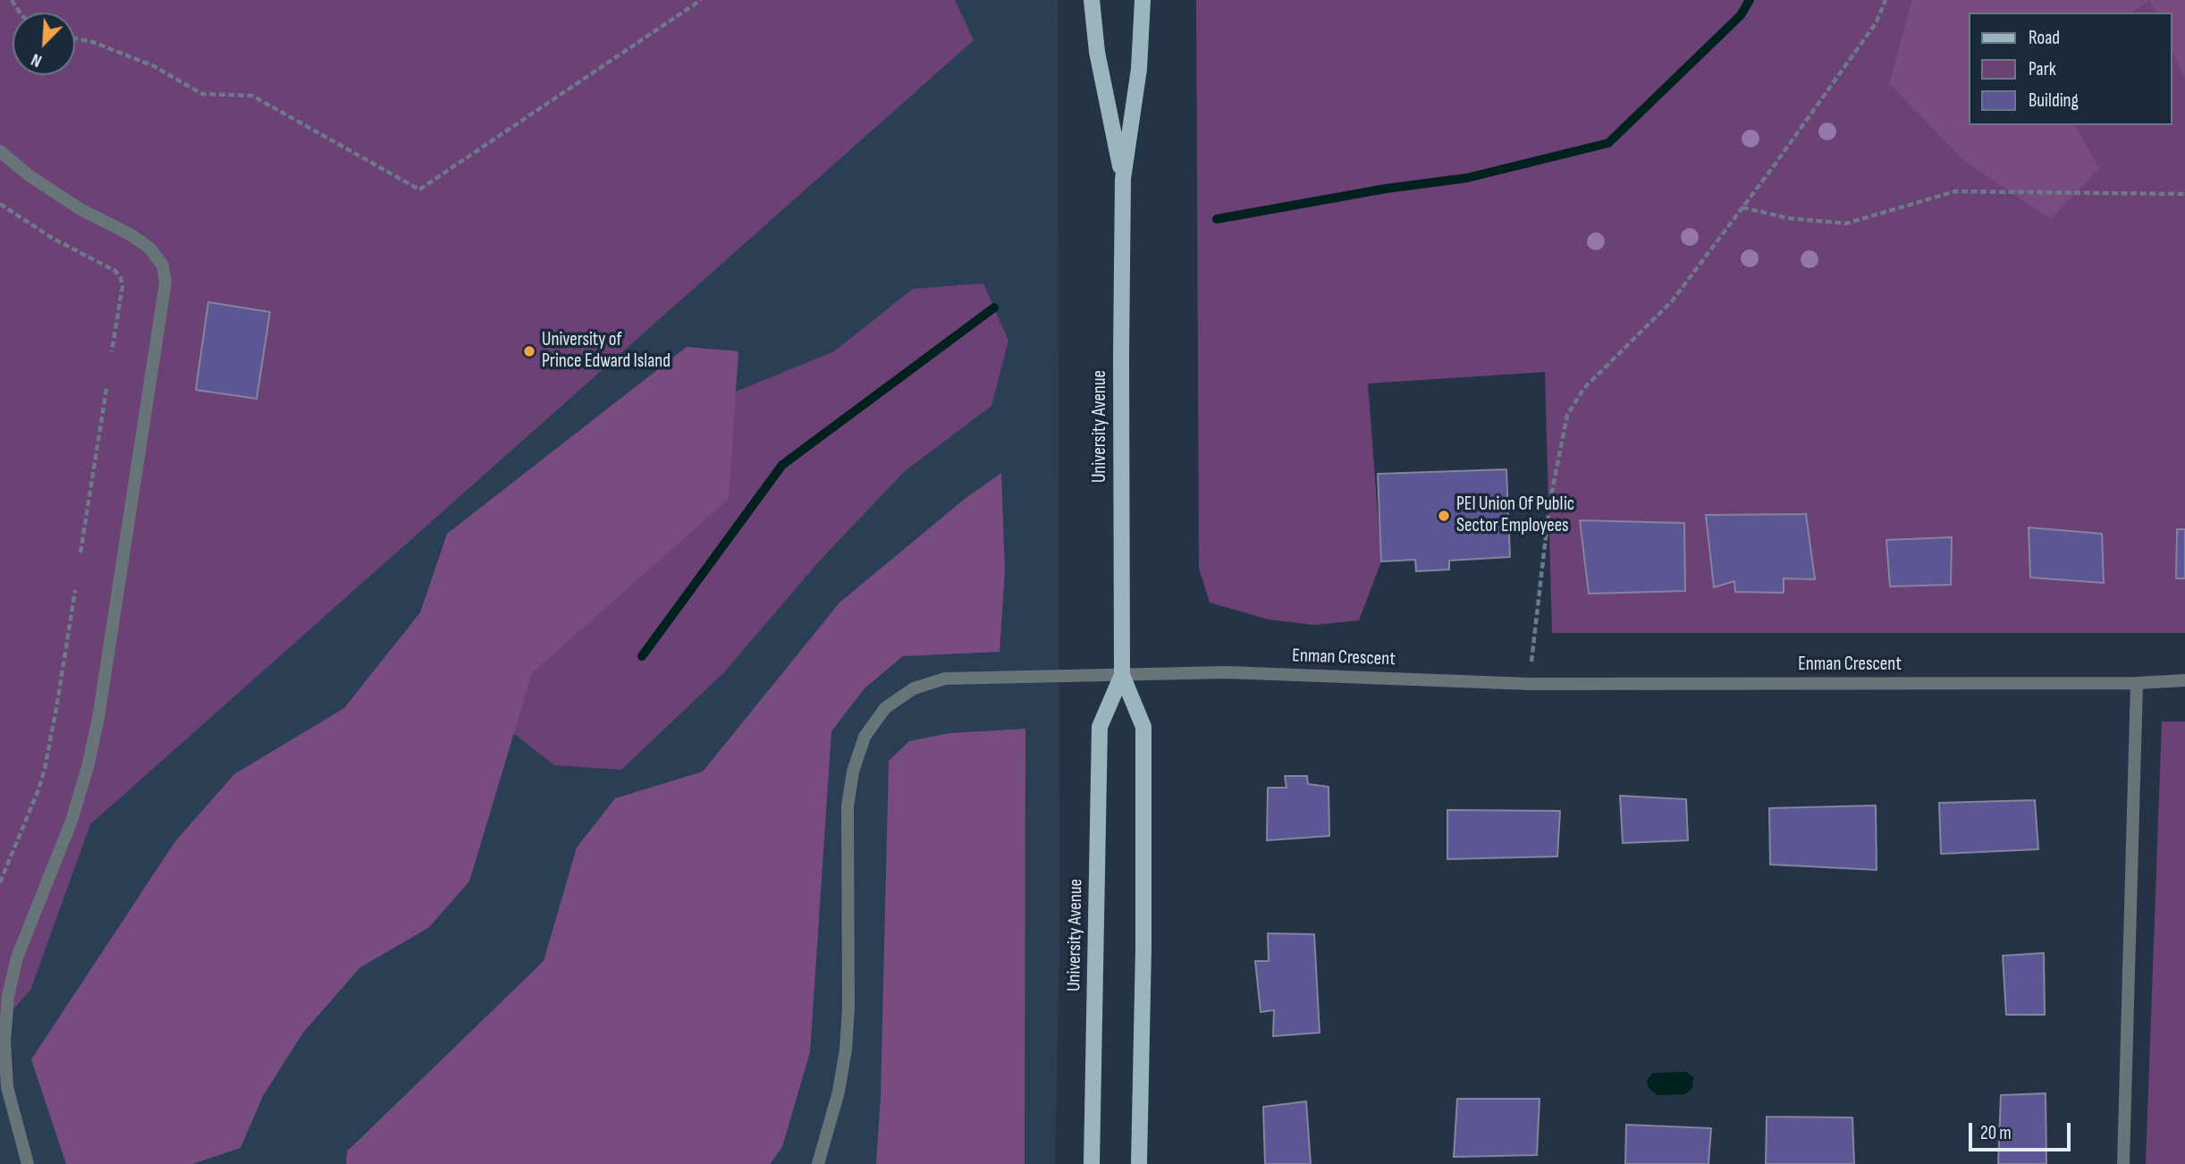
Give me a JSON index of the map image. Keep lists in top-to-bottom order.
{
  "streets": {
    "main road": ["University Avenue"],
    "street": ["Enman Crescent"]
  },
  "crossings": [
    ["University Avenue", "Enman Crescent"]
  ],
  "places": ["University of Prince Edward Island", "PEI Union Of Public Sector Employees"],
  "legend": ["Road", "Park", "Building"],
  "scale_bar": "20 m",
  "north": "bottom left"
}
